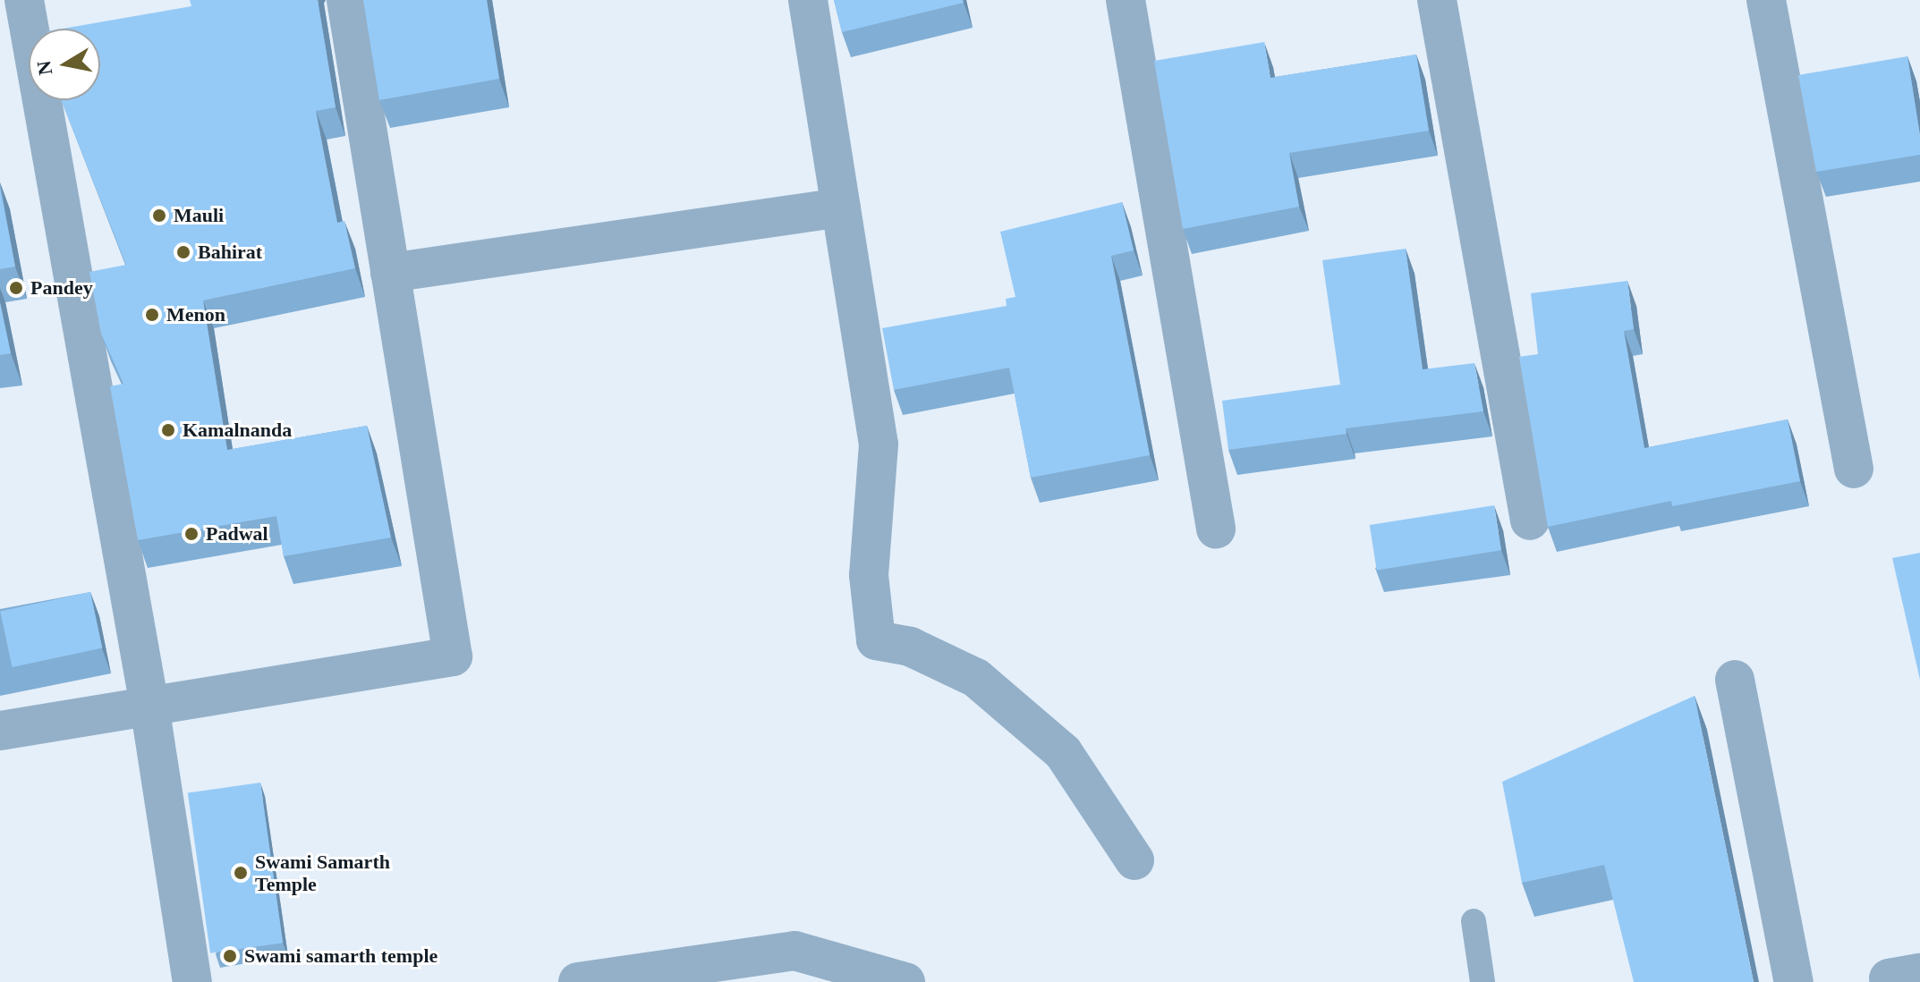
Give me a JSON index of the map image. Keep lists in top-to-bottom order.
{
  "places": [
    "Mauli",
    "Bahirat",
    "Pandey",
    "Menon",
    "Kamalnanda",
    "Padwal",
    "Swami Samarth Temple",
    "Swami samarth temple"
  ],
  "north": "left"
}
